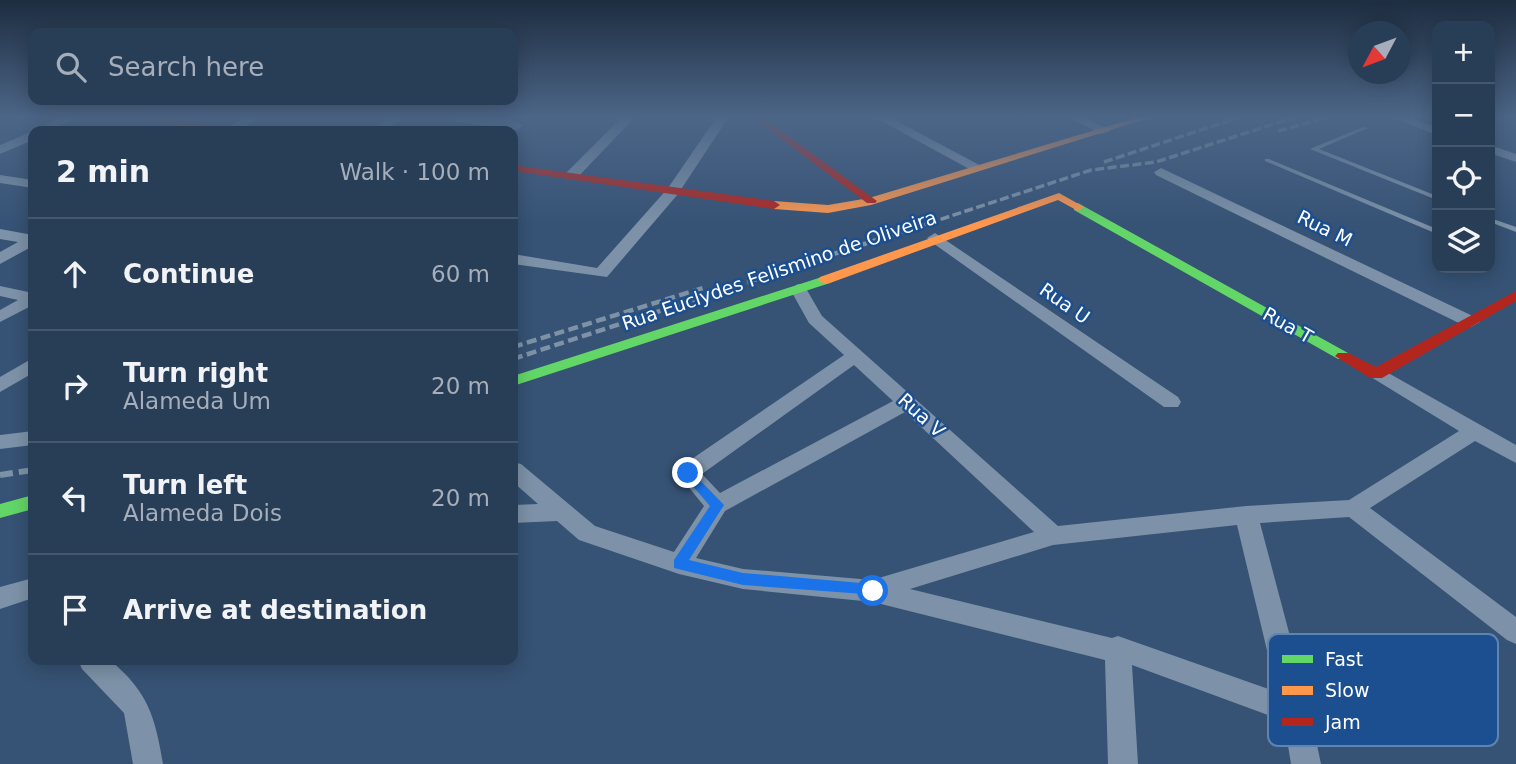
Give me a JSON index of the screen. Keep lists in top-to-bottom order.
{
  "streets": {
    "street": [
      "Rua M",
      "Rua Euclydes Felismino de Oliveira",
      "Rua U",
      "Rua T",
      "Rua V"
    ]
  },
  "crossings": [
    ["Rua Euclydes Felismino de Oliveira", "Rua U"],
    ["Rua Euclydes Felismino de Oliveira", "Rua T"],
    ["Rua Euclydes Felismino de Oliveira", "Rua V"]
  ],
  "legend": ["Fast", "Slow", "Jam"],
  "north": "bottom left",
  "page": {
    "map_buttons": ["+", "−"],
    "search": "Search here",
    "heading": ["2 min", "Walk · 100 m"],
    "list": [
      ["Continue", "60 m"],
      ["Turn right", "Alameda Um", "20 m"],
      ["Turn left", "Alameda Dois", "20 m"],
      "Arrive at destination"
    ]
  }
}
